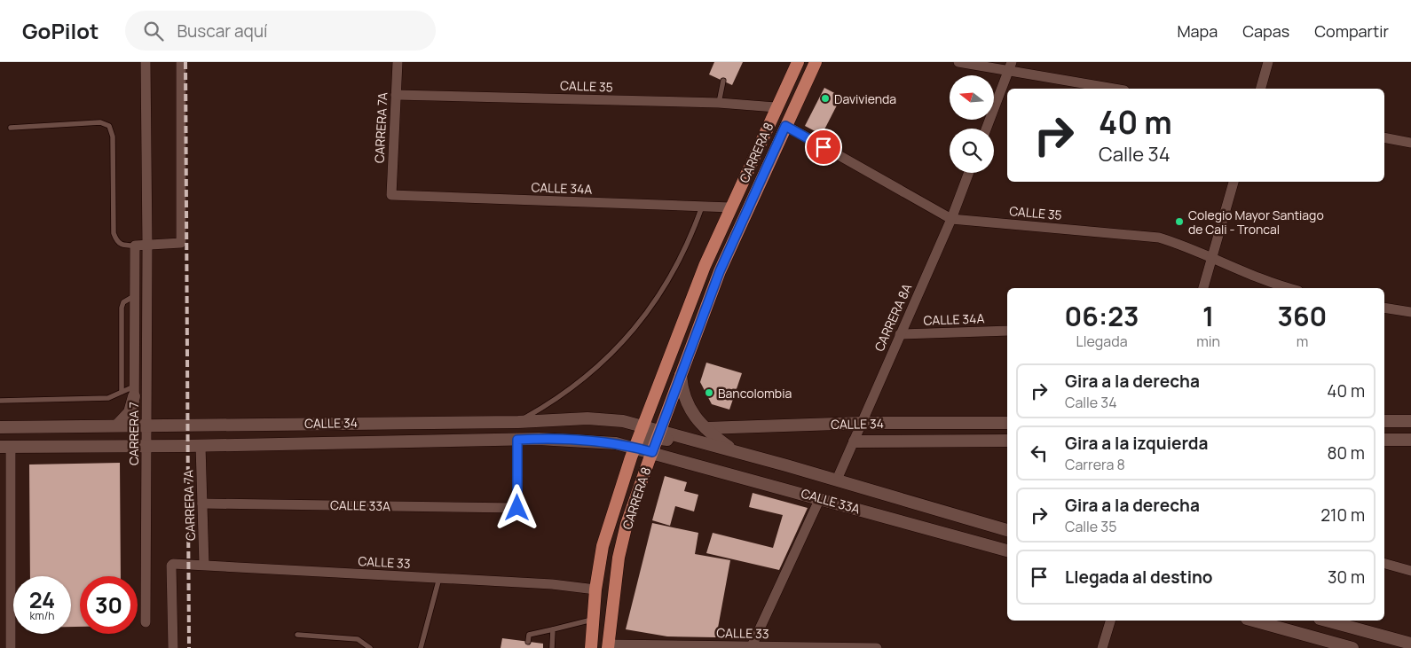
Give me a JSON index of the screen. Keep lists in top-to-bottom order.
{
  "streets": {
    "main road": ["CARRERA 8", "CALLE 34", "CALLE 33A"],
    "street": [
      "CALLE 35",
      "CARRERA 7A",
      "CALLE 34A",
      "CARRERA 8A",
      "CARRERA 7",
      "CALLE 33"
    ]
  },
  "crossings": [
    ["CALLE 35", "CARRERA 7A"],
    ["CALLE 35", "CARRERA 8"],
    ["CALLE 35", "CARRERA 8A"],
    ["CARRERA 7A", "CALLE 34A"],
    ["CARRERA 7A", "CALLE 34"],
    ["CARRERA 7A", "CALLE 33A"],
    ["CARRERA 7A", "CALLE 33"],
    ["CARRERA 8", "CALLE 34A"],
    ["CARRERA 8", "CALLE 34"],
    ["CARRERA 8", "CALLE 33A"],
    ["CARRERA 8", "CALLE 33"],
    ["CALLE 34A", "CARRERA 8A"],
    ["CARRERA 8A", "CALLE 34"],
    ["CARRERA 8A", "CALLE 33A"],
    ["CALLE 34", "CARRERA 7"],
    ["CALLE 34", "CALLE 33A"]
  ],
  "places": ["Davivienda", "Colegio Mayor Santiago de Cali - Troncal", "Bancolombia"],
  "north": "left",
  "page": {
    "header": "GoPilot",
    "search": "Buscar aquí",
    "nav": ["Mapa", "Capas", "Compartir"],
    "turn": ["40 m", "Calle 34"],
    "eta": [
      "06:23",
      "Llegada",
      "1",
      "min",
      "360",
      "m"
    ],
    "list": [
      {
        "name": "Gira a la derecha",
        "note": "Calle 34",
        "value": "40 m"
      },
      {
        "name": "Gira a la izquierda",
        "note": "Carrera 8",
        "value": "80 m"
      },
      {
        "name": "Gira a la derecha",
        "note": "Calle 35",
        "value": "210 m"
      },
      {
        "name": "Llegada al destino",
        "value": "30 m"
      }
    ],
    "speed": "24 km/h",
    "limit": "30"
  }
}
